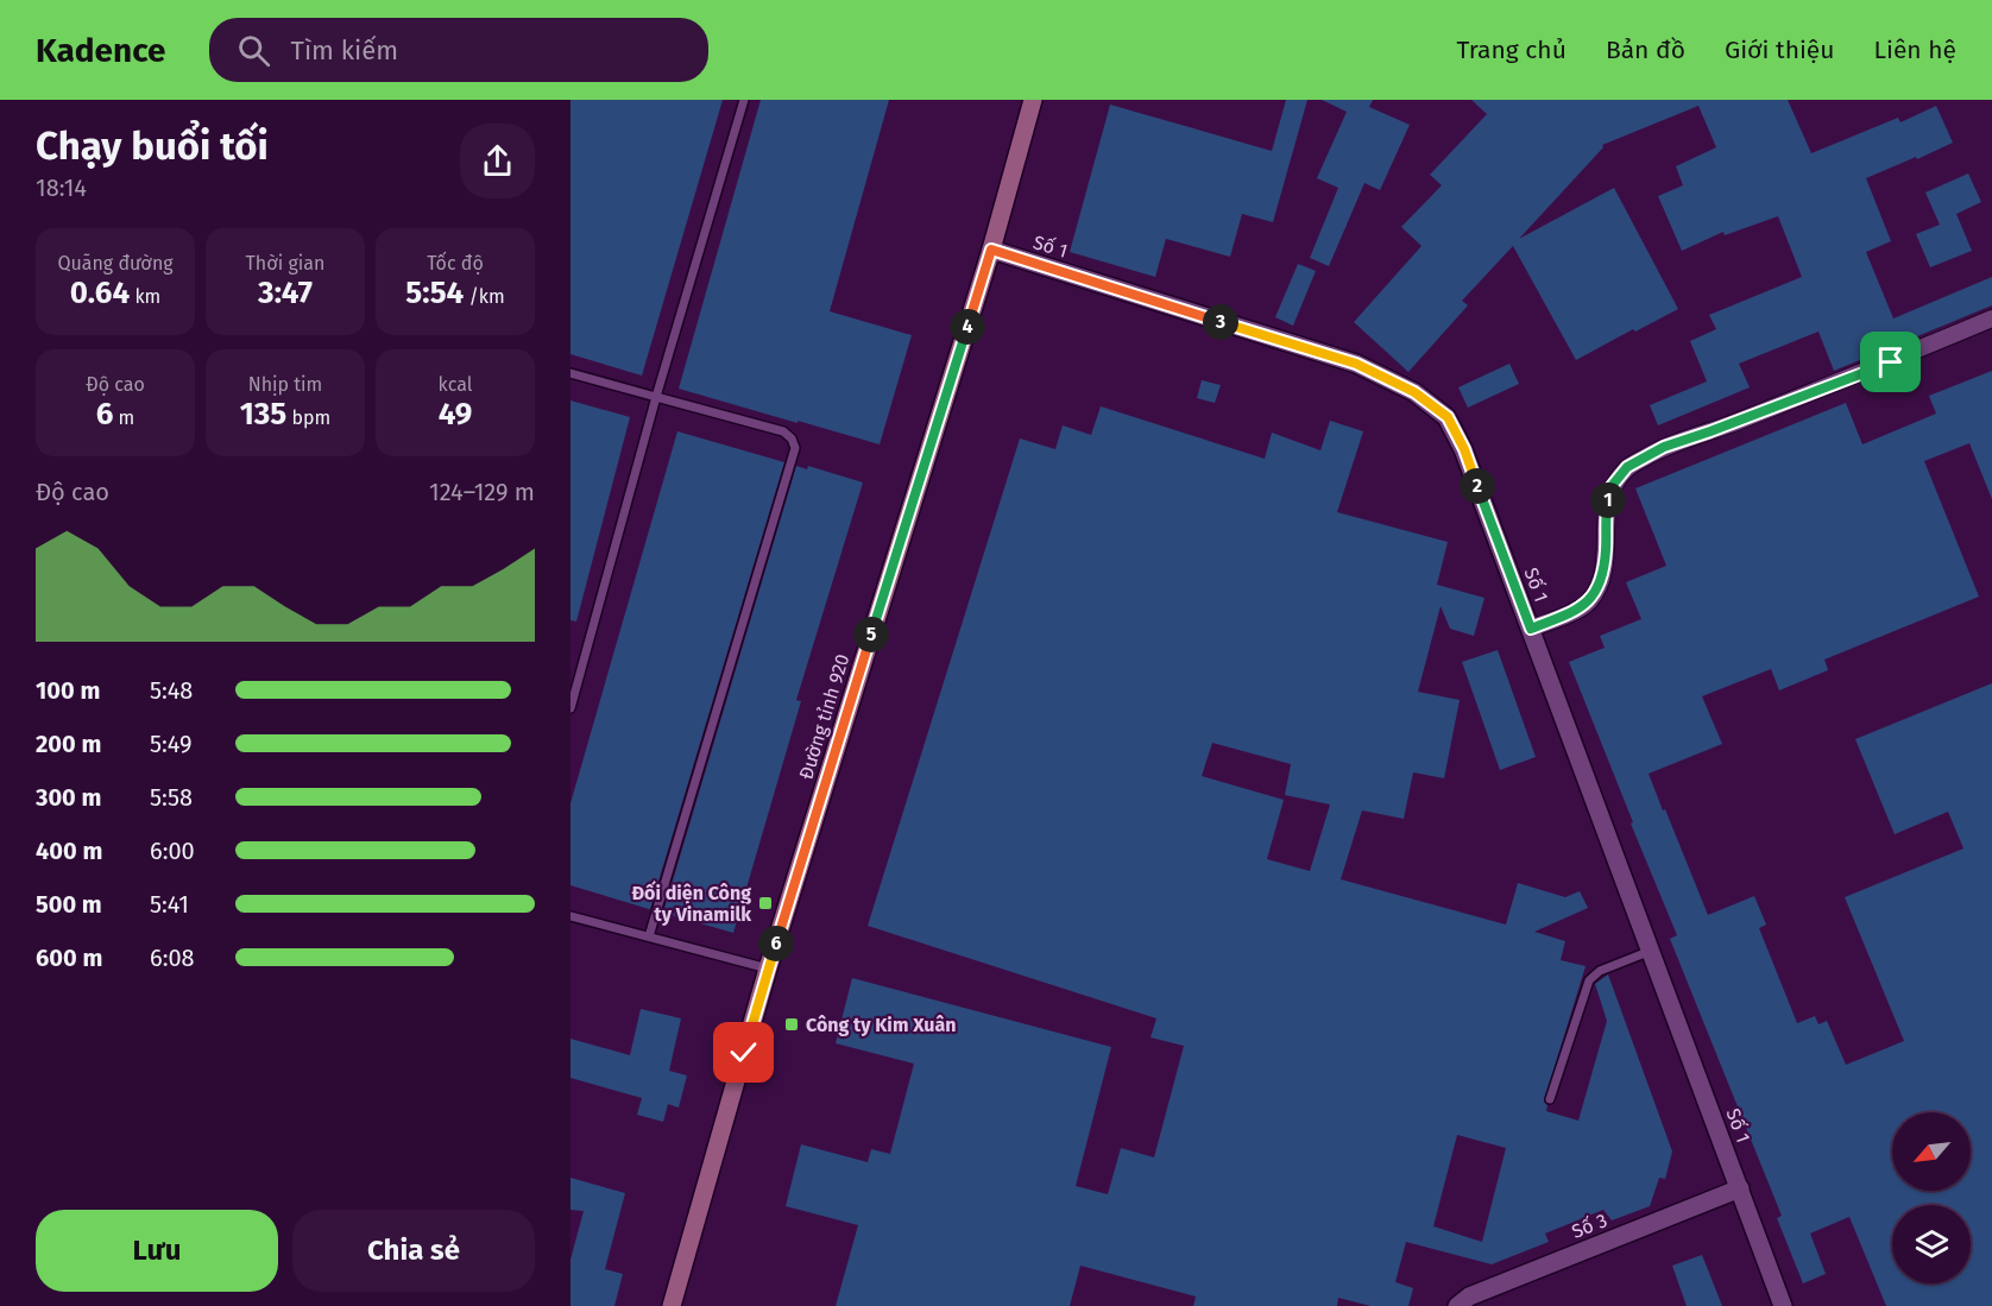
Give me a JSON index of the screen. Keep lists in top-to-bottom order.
{
  "streets": {
    "main road": ["Đường tỉnh 920"],
    "street": ["Số 1", "Số 3"]
  },
  "crossings": [
    ["Số 1", "Đường tỉnh 920"],
    ["Số 1", "Số 3"]
  ],
  "places": {
    "transit": ["Đối diện Công ty Vinamilk", "Công ty Kim Xuân"]
  },
  "north": "bottom left",
  "page": {
    "header": "Kadence",
    "search": "Tìm kiếm",
    "nav": [
      "Trang chủ",
      "Bản đồ",
      "Giới thiệu",
      "Liên hệ"
    ],
    "heading": ["Chạy buổi tối", "18:14"],
    "stats": [
      ["Quãng đường", "0.64 km"],
      ["Thời gian", "3:47"],
      ["Tốc độ", "5:54 /km"],
      ["Độ cao", "6 m"],
      ["Nhịp tim", "135 bpm"],
      ["kcal", "49"]
    ],
    "pins": [
      "3",
      "4",
      "2",
      "1",
      "5",
      "6"
    ],
    "chart": ["Độ cao", "124–129 m"],
    "list": [
      {
        "name": "100 m",
        "note": "5:48"
      },
      {
        "name": "200 m",
        "note": "5:49"
      },
      {
        "name": "300 m",
        "note": "5:58"
      },
      {
        "name": "400 m",
        "note": "6:00"
      },
      {
        "name": "500 m",
        "note": "5:41"
      },
      {
        "name": "600 m",
        "note": "6:08"
      }
    ],
    "buttons": ["Lưu", "Chia sẻ"]
  }
}
